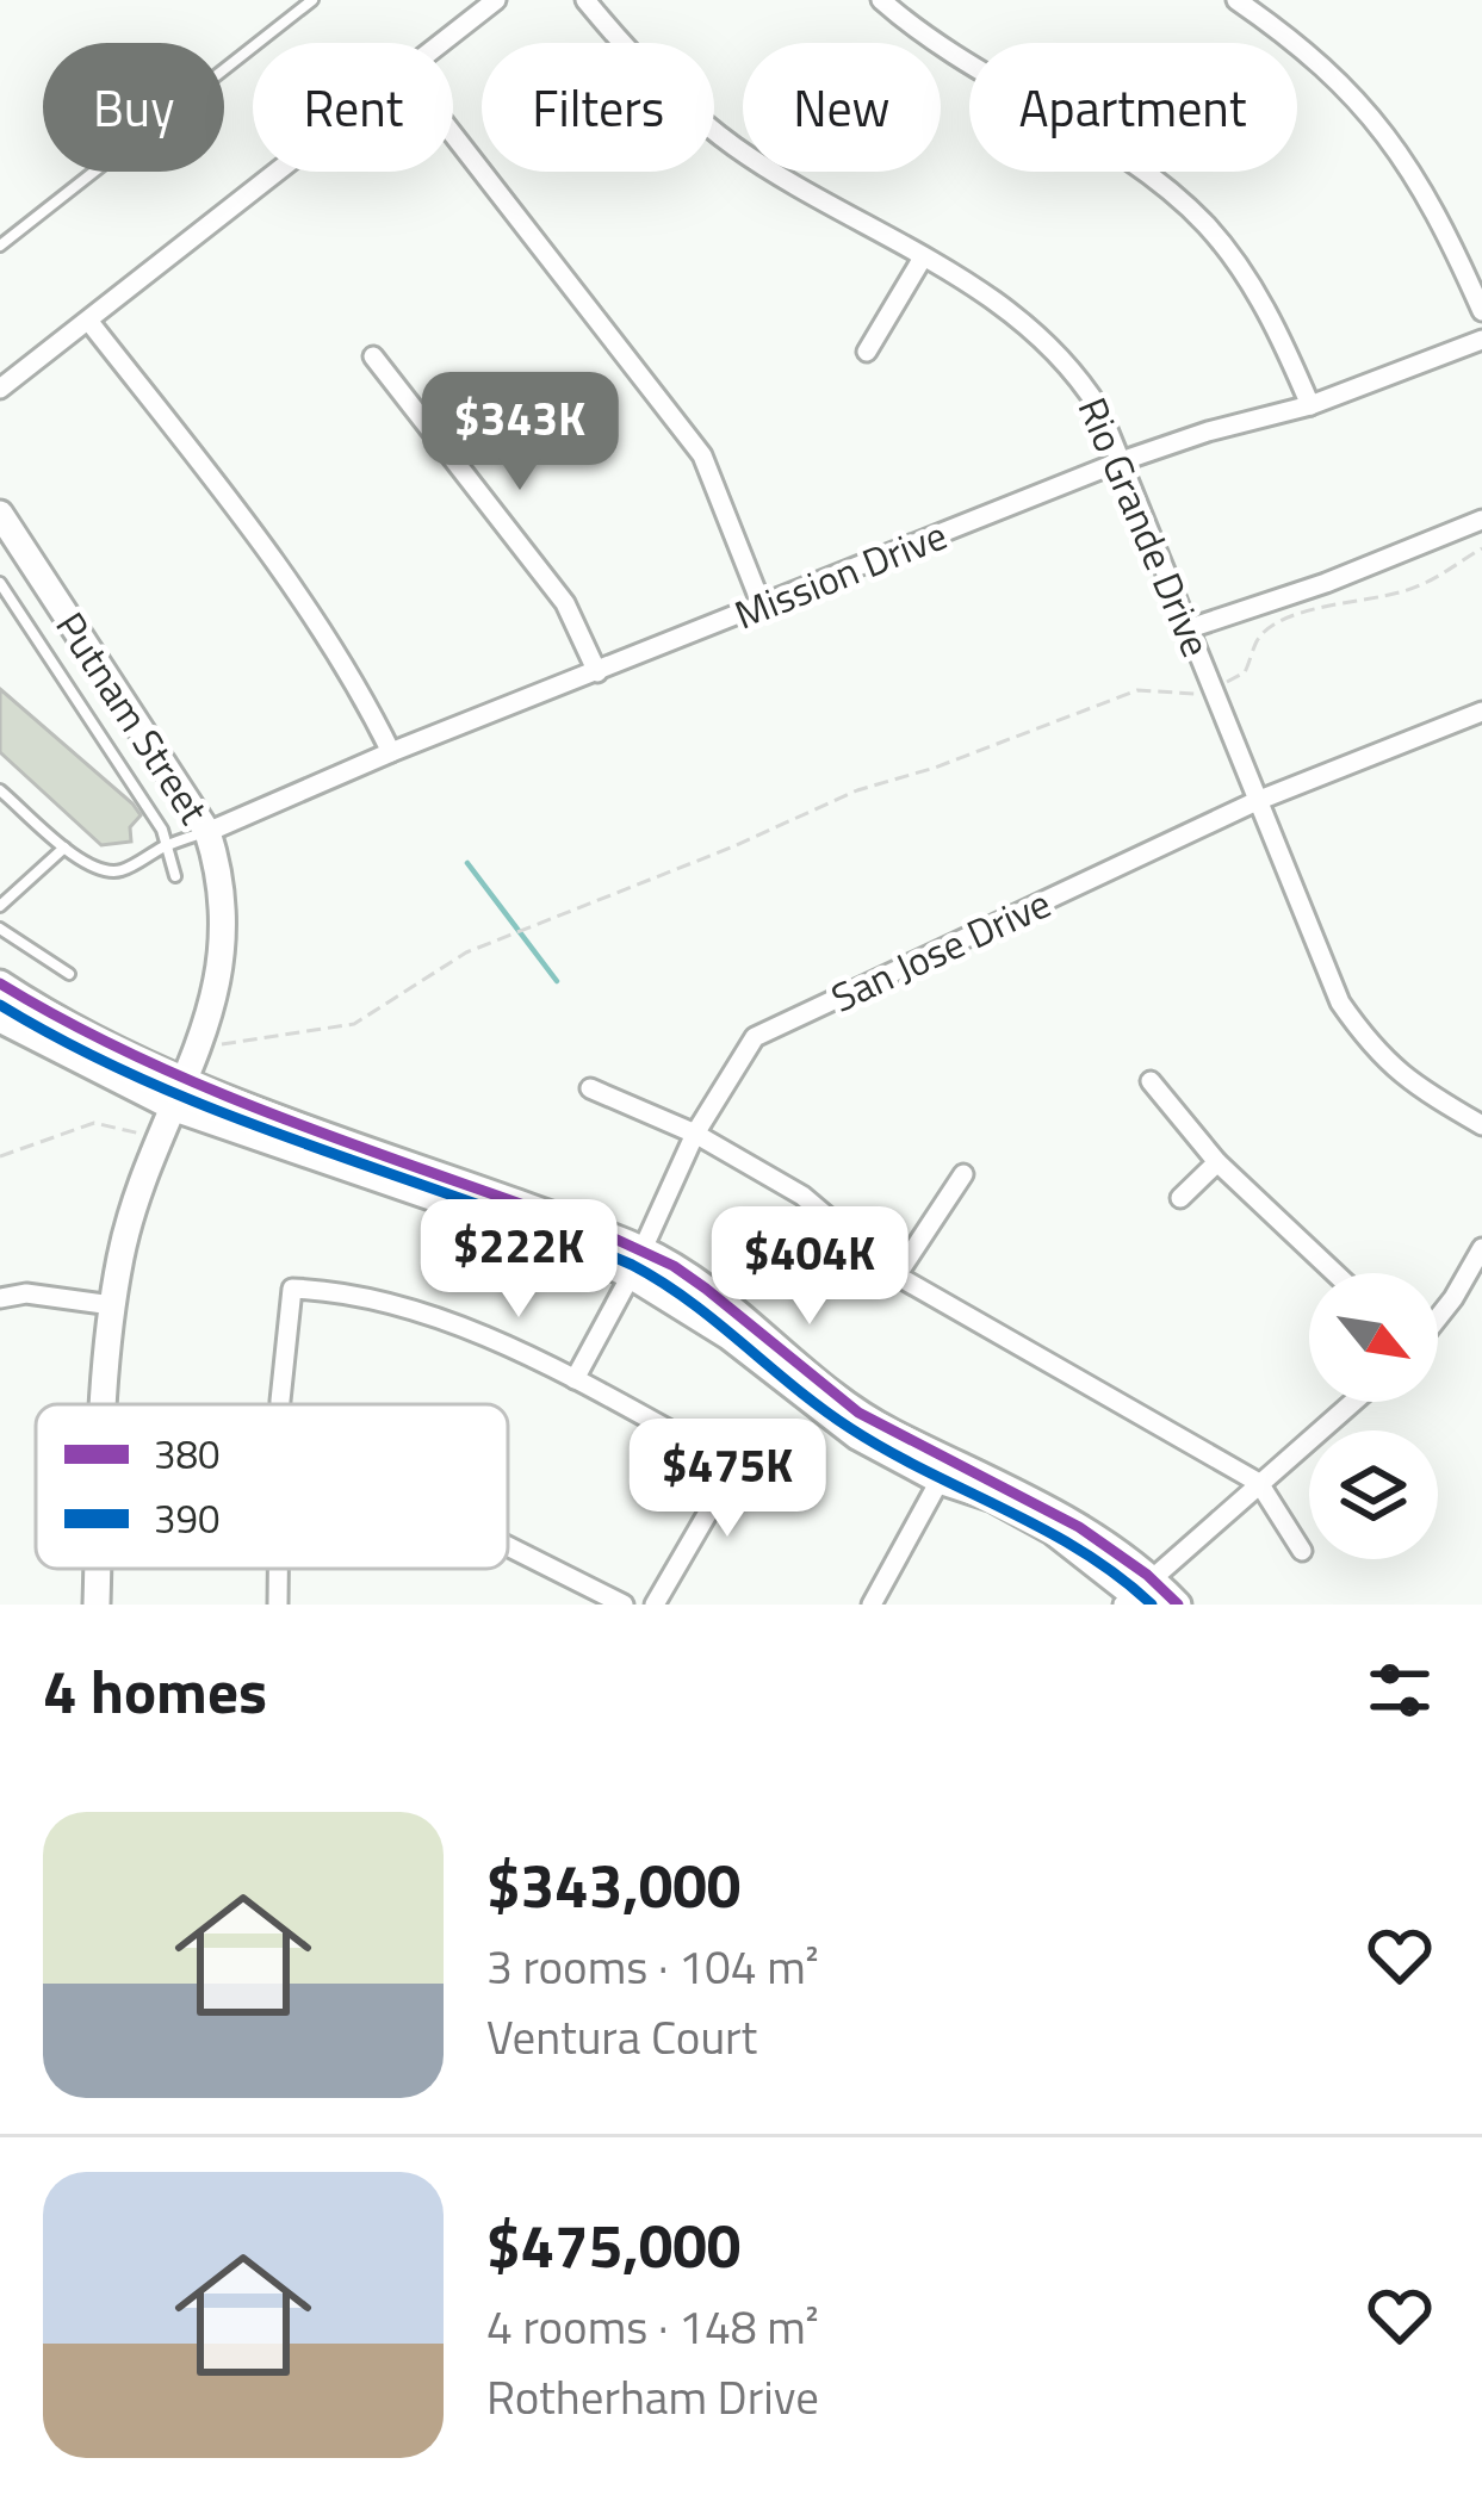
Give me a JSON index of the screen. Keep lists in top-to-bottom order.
{
  "streets": {
    "main road": ["Putnam Street"],
    "street": ["Rio Grande Drive", "Mission Drive", "San Jose Drive"]
  },
  "crossings": [
    ["Rio Grande Drive", "Mission Drive"],
    ["Rio Grande Drive", "San Jose Drive"],
    ["Mission Drive", "Putnam Street"]
  ],
  "lines": ["transit line 380", "transit line 390"],
  "legend": ["380", "390"],
  "north": "bottom right",
  "page": {
    "chip": [
      "Buy",
      "Rent",
      "Filters",
      "New",
      "Apartment"
    ],
    "price": [
      "$343K",
      "$222K",
      "$404K",
      "$475K"
    ],
    "heading": "4 homes",
    "list": [
      {
        "name": "$343,000",
        "note": "3 rooms · 104 m² · Ventura Court"
      },
      {
        "name": "$475,000",
        "note": "4 rooms · 148 m² · Rotherham Drive"
      }
    ]
  }
}
